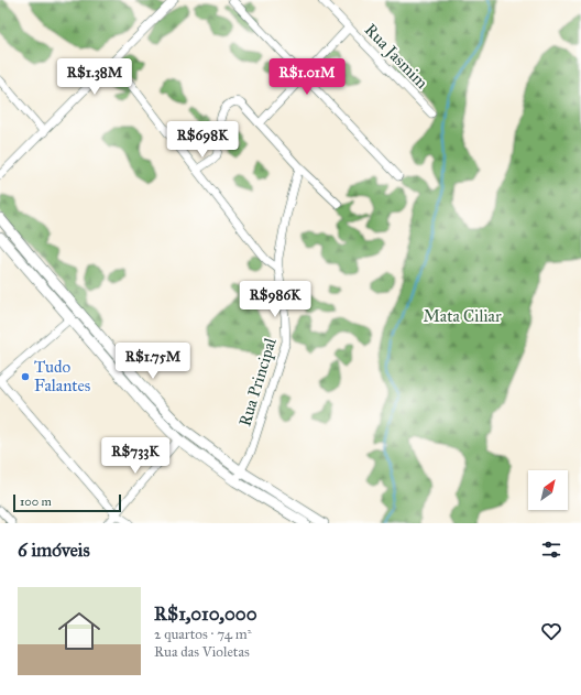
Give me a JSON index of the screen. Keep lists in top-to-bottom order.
{
  "streets": {
    "street": ["Rua Jasmim", "Rua Principal"]
  },
  "parks": ["Mata Ciliar"],
  "places": ["Tudo Falantes"],
  "scale_bar": "100 m",
  "north": "top right",
  "page": {
    "price": [
      "R$1.38M",
      "R$1.01M",
      "R$698K",
      "R$986K",
      "R$1.75M",
      "R$733K"
    ],
    "scale": "100 m",
    "heading": "6 imóveis",
    "list": [
      {
        "name": "R$1,010,000",
        "note": "2 quartos · 74 m² · Rua das Violetas"
      }
    ]
  }
}
